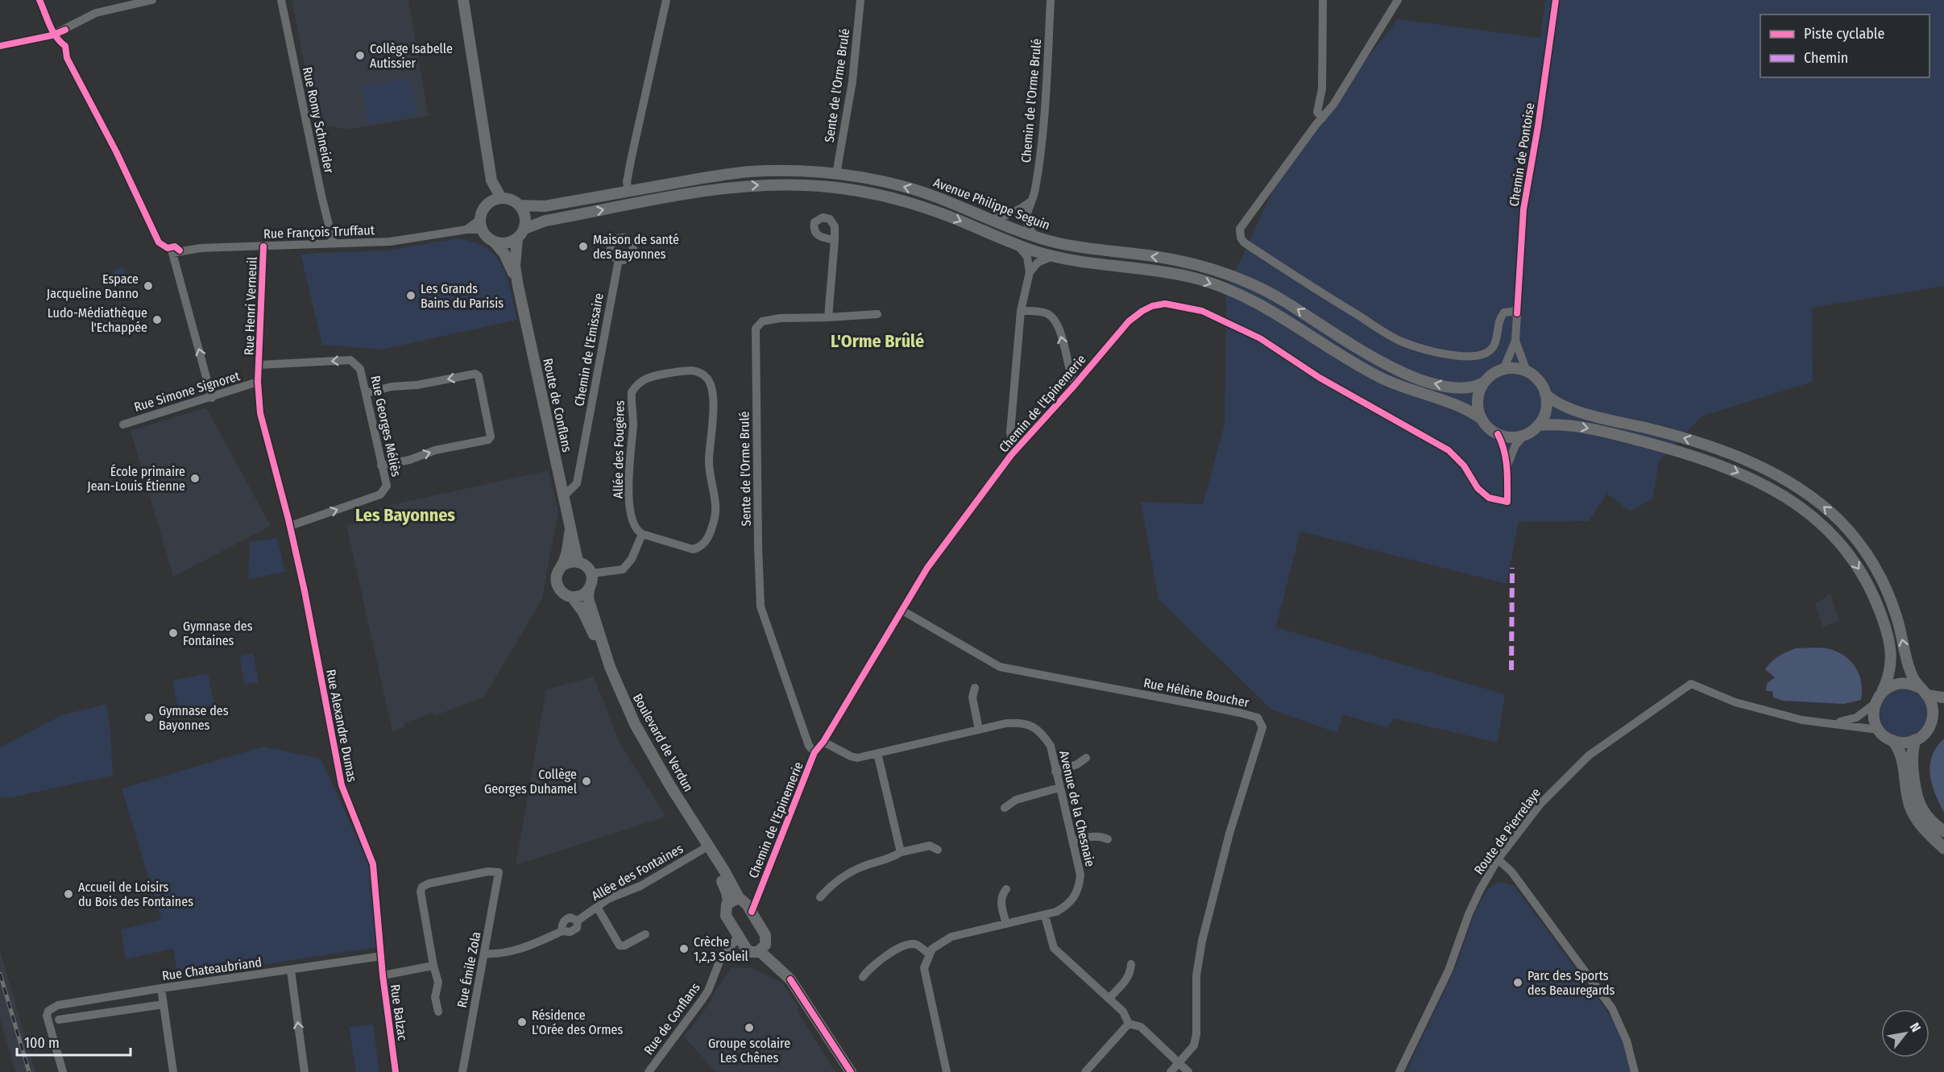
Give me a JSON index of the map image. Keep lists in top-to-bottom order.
{
  "streets": {
    "main road": ["Avenue Philippe Seguin", "Route de Conflans", "Boulevard de Verdun"],
    "street": [
      "Sente de l'Orme Brulé",
      "Chemin de l'Orme Brulé",
      "Rue Romy Schneider",
      "Chemin de Pontoise",
      "Rue François Truffaut",
      "Rue Henri Verneuil",
      "Chemin de l'Emissaire",
      "Rue Simone Signoret",
      "Chemin de l'Epinemerie",
      "Rue Georges Méliès",
      "Allée des Fougères",
      "Rue Hélène Boucher",
      "Rue Alexandre Dumas",
      "Avenue de la Chesnaie",
      "Route de Pierrelaye",
      "Allée des Fontaines",
      "Rue Chateaubriand",
      "Rue Émile Zola",
      "Rue Balzac",
      "Rue de Conflans"
    ]
  },
  "crossings": [
    ["Sente de l'Orme Brulé", "Avenue Philippe Seguin"],
    ["Sente de l'Orme Brulé", "Chemin de l'Epinemerie"],
    ["Chemin de l'Orme Brulé", "Avenue Philippe Seguin"],
    ["Rue Romy Schneider", "Rue François Truffaut"],
    ["Chemin de Pontoise", "Avenue Philippe Seguin"],
    ["Avenue Philippe Seguin", "Rue François Truffaut"],
    ["Avenue Philippe Seguin", "Route de Conflans"],
    ["Rue François Truffaut", "Rue Henri Verneuil"],
    ["Rue François Truffaut", "Rue Simone Signoret"],
    ["Rue François Truffaut", "Route de Conflans"],
    ["Rue Henri Verneuil", "Rue Simone Signoret"],
    ["Rue Henri Verneuil", "Rue Georges Méliès"],
    ["Rue Henri Verneuil", "Rue Alexandre Dumas"],
    ["Chemin de l'Emissaire", "Route de Conflans"],
    ["Rue Simone Signoret", "Rue Alexandre Dumas"],
    ["Chemin de l'Epinemerie", "Rue Hélène Boucher"],
    ["Chemin de l'Epinemerie", "Boulevard de Verdun"],
    ["Chemin de l'Epinemerie", "Avenue de la Chesnaie"],
    ["Route de Conflans", "Boulevard de Verdun"],
    ["Rue Georges Méliès", "Rue Alexandre Dumas"],
    ["Rue Alexandre Dumas", "Rue Chateaubriand"],
    ["Rue Alexandre Dumas", "Rue Balzac"],
    ["Boulevard de Verdun", "Allée des Fontaines"],
    ["Boulevard de Verdun", "Rue de Conflans"],
    ["Allée des Fontaines", "Rue Émile Zola"],
    ["Rue Chateaubriand", "Rue Balzac"]
  ],
  "districts": ["L'Orme Brûlé", "Les Bayonnes"],
  "places": [
    "Collège Isabelle Autissier",
    "Maison de santé des Bayonnes",
    "Espace Jacqueline Danno",
    "Les Grands Bains du Parisis",
    "Ludo-Médiathèque l'Echappée",
    "École primaire Jean-Louis Étienne",
    "Gymnase des Fontaines",
    "Gymnase des Bayonnes",
    "Collège Georges Duhamel",
    "Accueil de Loisirs du Bois des Fontaines",
    "Crèche 1,2,3 Soleil",
    "Parc des Sports des Beauregards",
    "Résidence L'Orée des Ormes",
    "Groupe scolaire Les Chênes"
  ],
  "legend": ["Piste cyclable", "Chemin"],
  "scale_bar": "100 m",
  "north": "top right"
}
